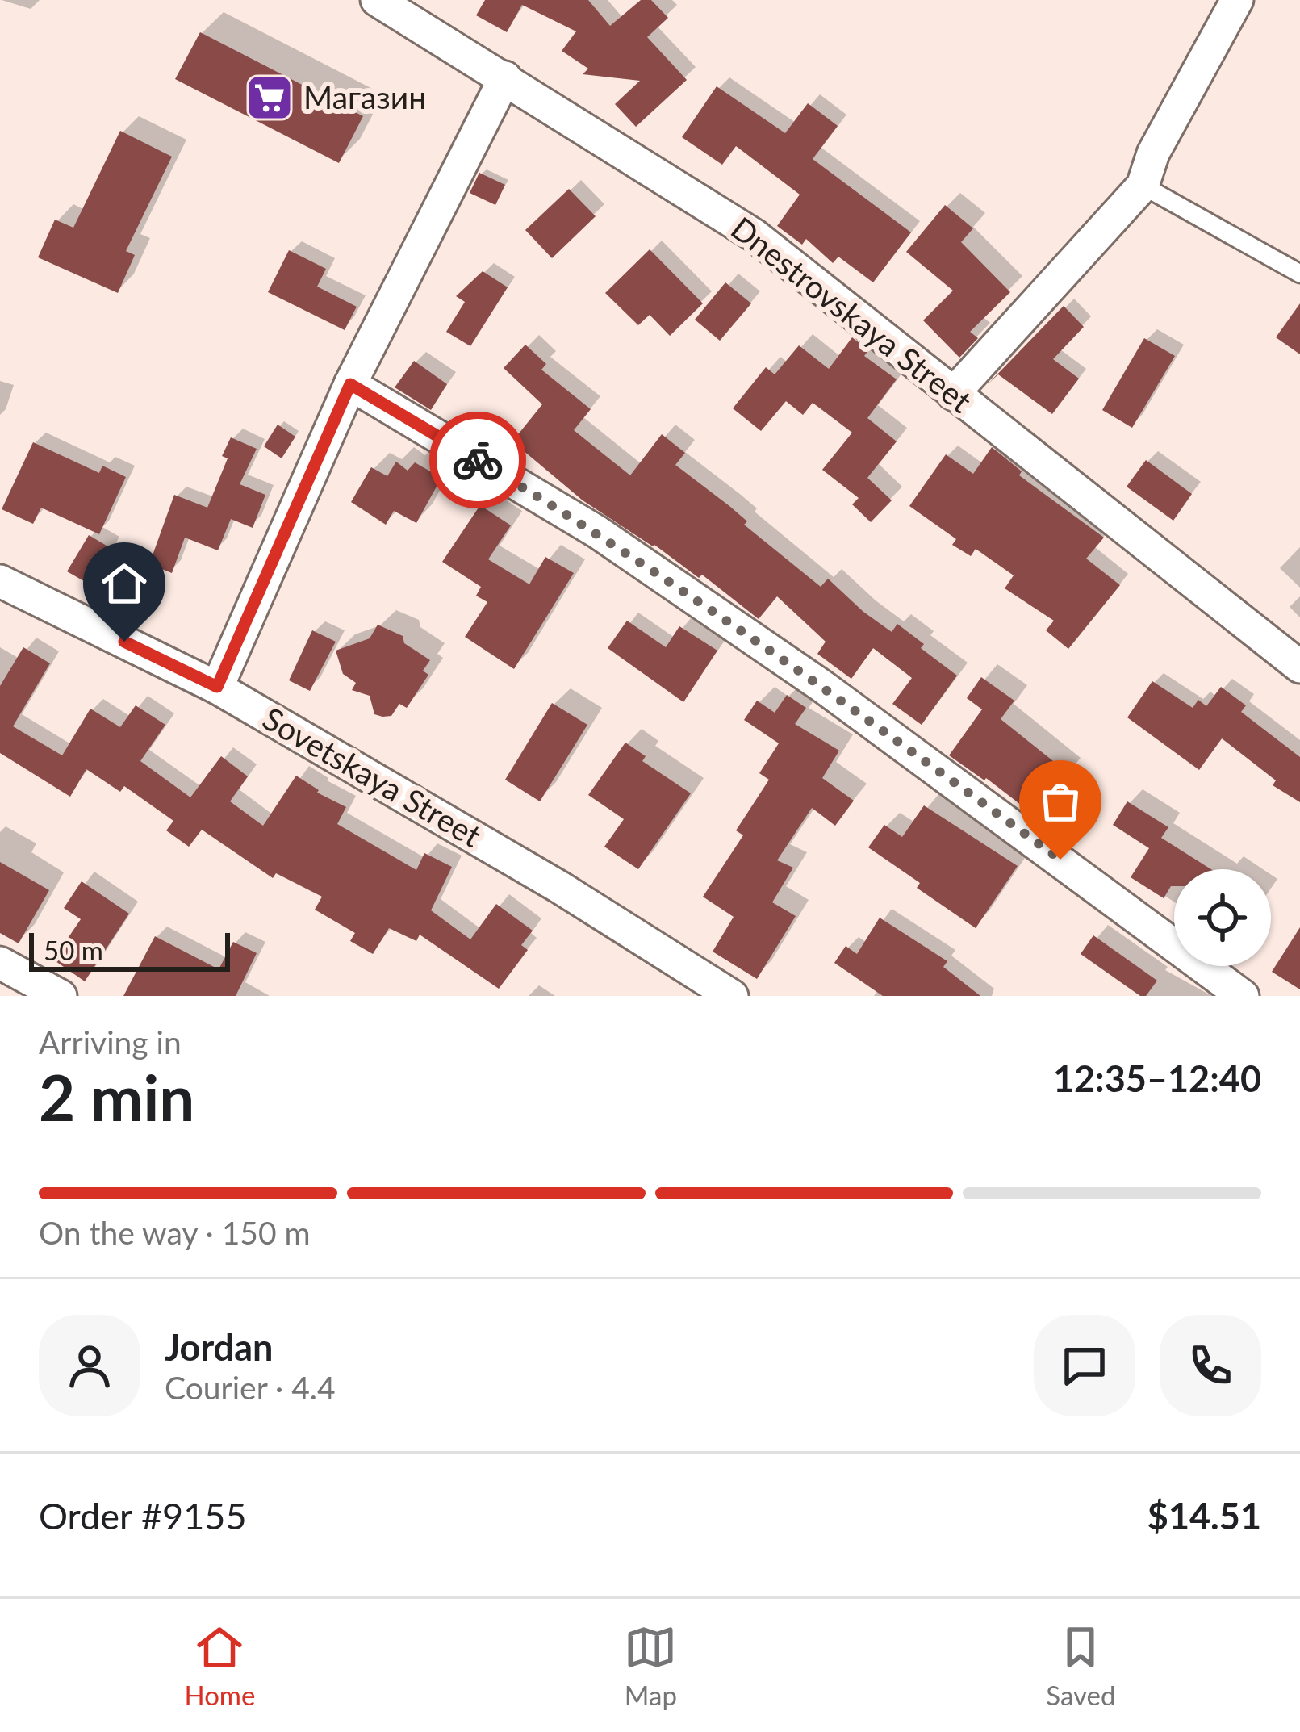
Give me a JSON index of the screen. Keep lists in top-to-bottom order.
{
  "streets": {
    "street": ["Dnestrovskaya Street", "Sovetskaya Street"]
  },
  "places": {
    "supermarket": ["Магазин"]
  },
  "scale_bar": "50 m",
  "page": {
    "scale": "50 m",
    "heading": ["2 min", "Arriving in", "12:35–12:40"],
    "panel": [
      "Jordan",
      "Courier · 4.4",
      "Order #9155",
      "$14.51"
    ],
    "bar": "On the way · 150 m",
    "tabs": ["Home", "Map", "Saved"]
  }
}
